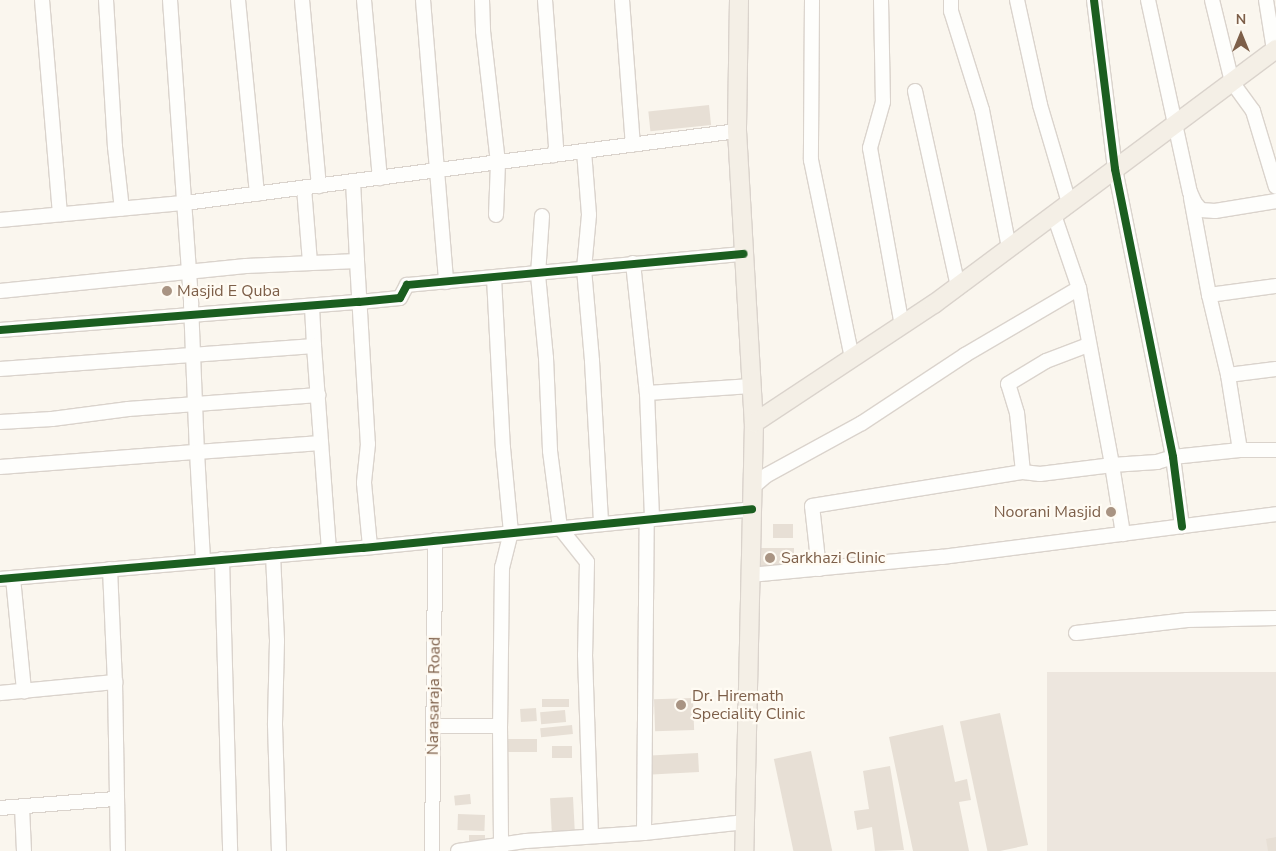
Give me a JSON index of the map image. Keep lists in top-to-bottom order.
{
  "streets": {
    "street": ["Narasaraja Road"]
  },
  "places": [
    "Masjid E Quba",
    "Noorani Masjid",
    "Sarkhazi Clinic",
    "Dr. Hiremath Speciality Clinic"
  ],
  "north": "top"
}
